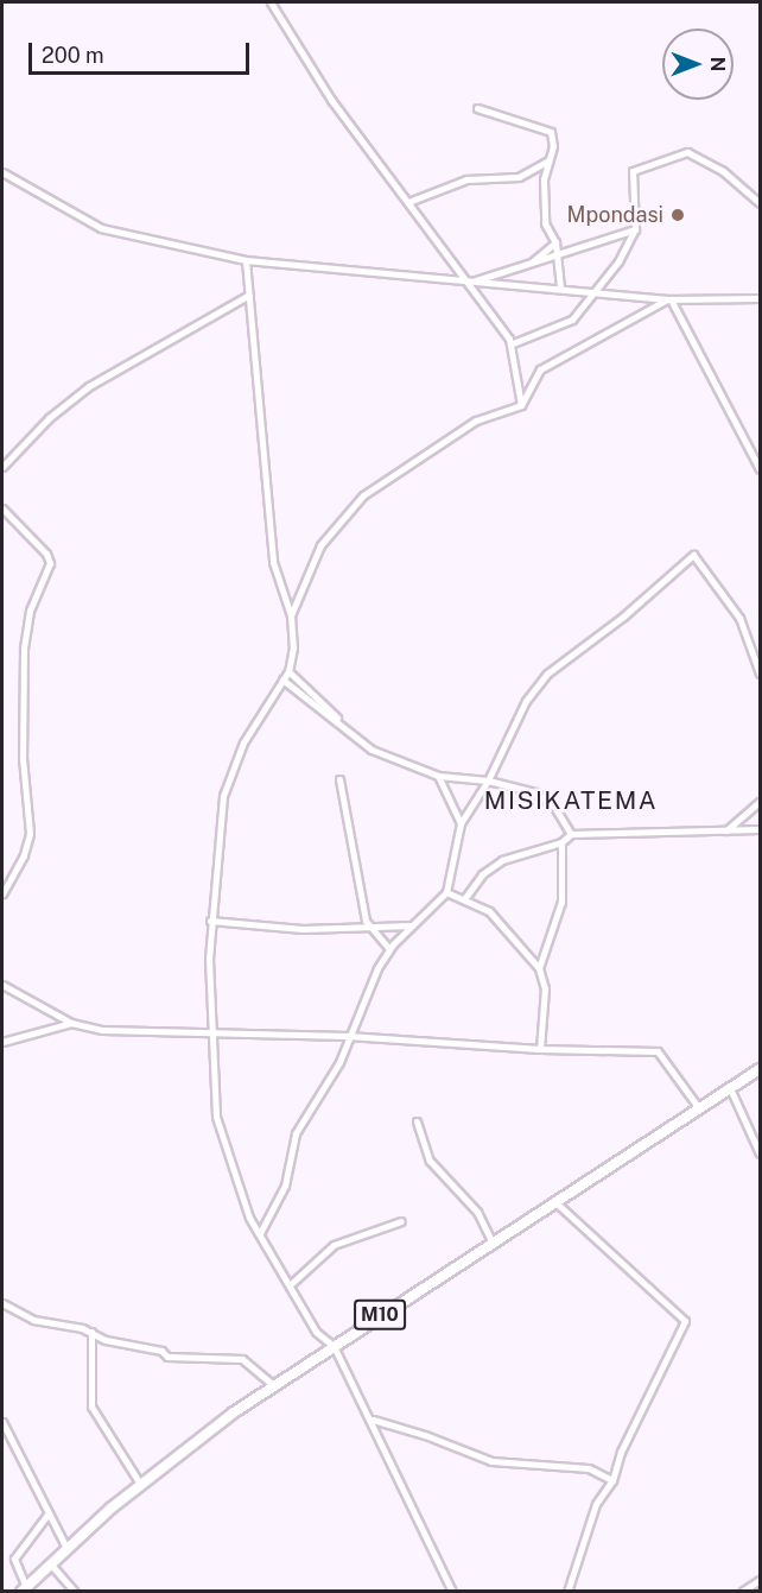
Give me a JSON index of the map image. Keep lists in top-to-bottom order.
{
  "streets": {
    "highway": ["M10"]
  },
  "districts": ["MISIKATEMA"],
  "places": ["Mpondasi"],
  "scale_bar": "200 m",
  "north": "right"
}
